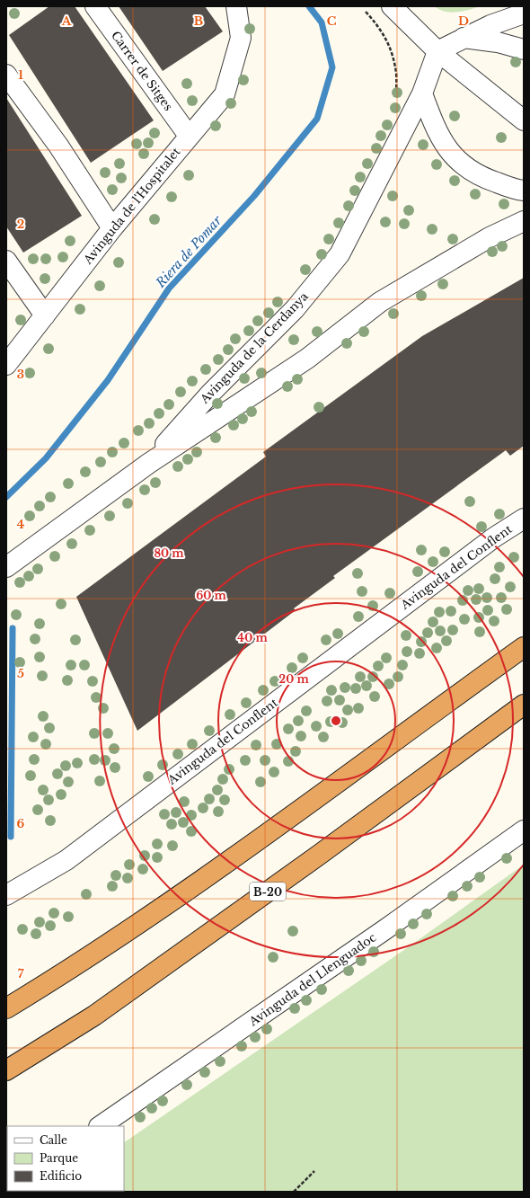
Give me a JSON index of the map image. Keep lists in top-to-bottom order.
{
  "streets": {
    "highway": ["B-20"],
    "street": [
      "Carrer de Sitges",
      "Avinguda de l'Hospitalet",
      "Avinguda de la Cerdanya",
      "Avinguda del Conflent",
      "Avinguda del Llenguadoc"
    ]
  },
  "crossings": [
    ["Carrer de Sitges", "Avinguda de l'Hospitalet"]
  ],
  "water": ["Riera de Pomar"],
  "legend": ["Calle", "Parque", "Edificio"],
  "grid": {
    "columns": [
      "A",
      "B",
      "C",
      "D"
    ],
    "rows": [
      "1",
      "2",
      "3",
      "4",
      "5",
      "6",
      "7"
    ]
  },
  "rings": [
    "80 m",
    "60 m",
    "40 m",
    "20 m"
  ]
}
